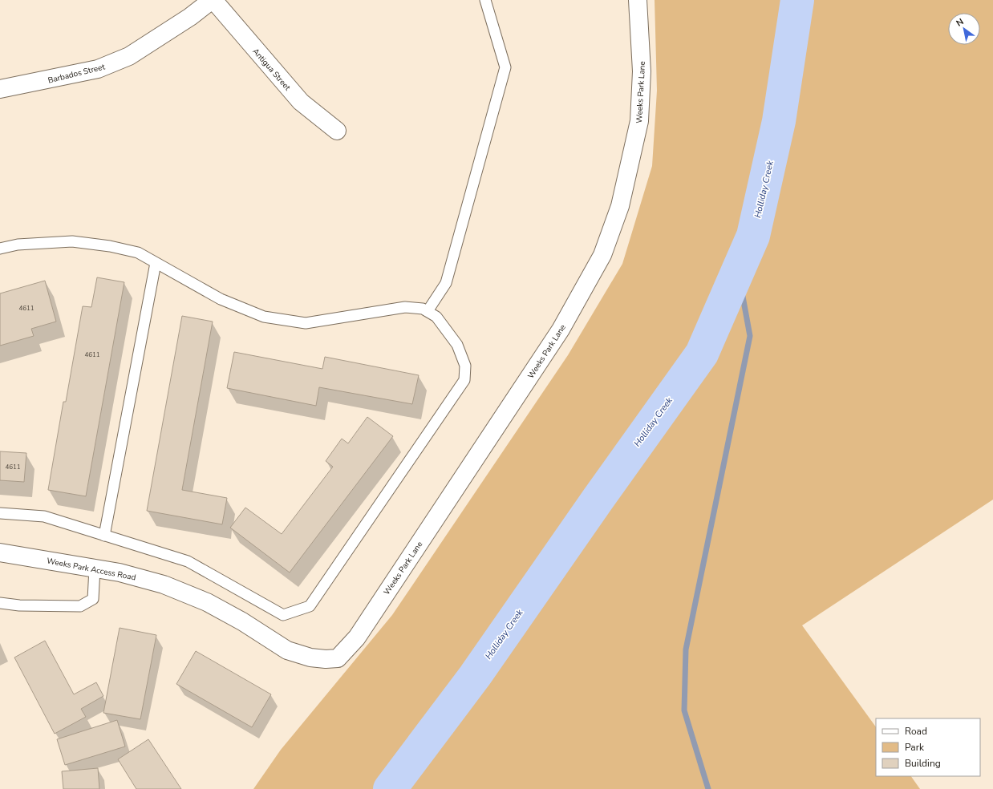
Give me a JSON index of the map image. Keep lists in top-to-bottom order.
{
  "streets": {
    "street": [
      "Antigua Street",
      "Barbados Street",
      "Weeks Park Lane",
      "Weeks Park Access Road"
    ]
  },
  "crossings": [
    ["Antigua Street", "Barbados Street"],
    ["Weeks Park Lane", "Weeks Park Access Road"]
  ],
  "water": ["Holliday Creek"],
  "house_numbers": ["4611", "4611", "4611"],
  "legend": ["Road", "Park", "Building"],
  "north": "top left"
}
